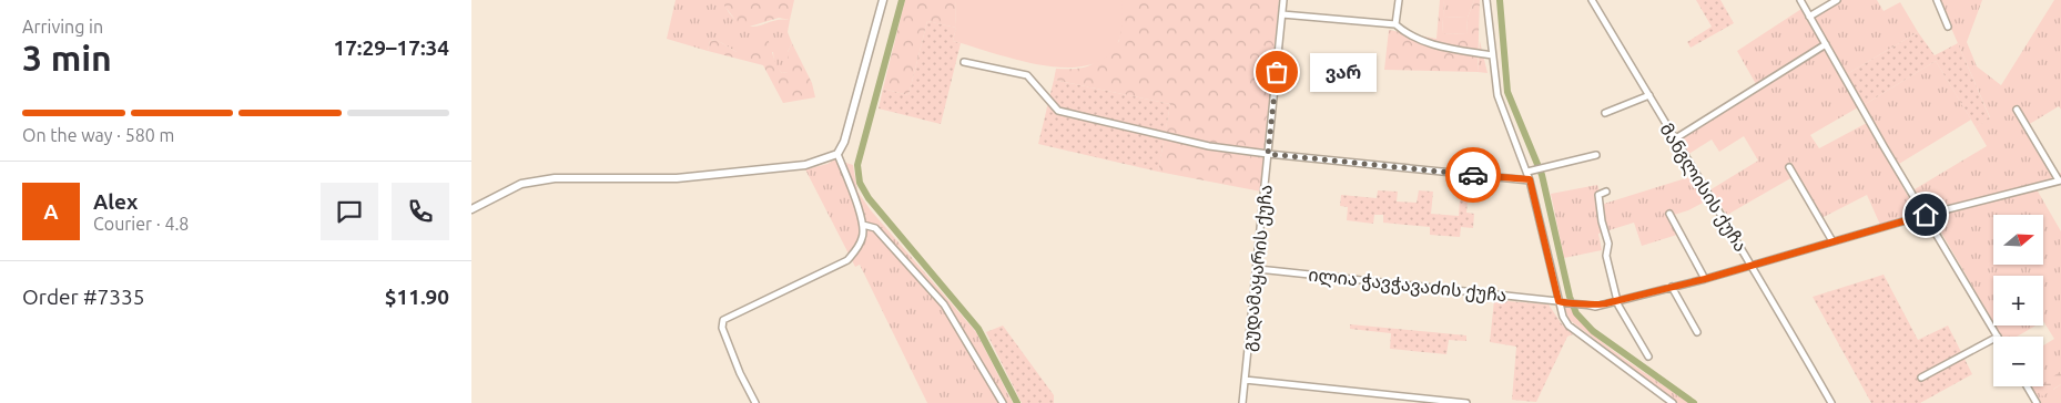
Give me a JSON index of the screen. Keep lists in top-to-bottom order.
{
  "streets": {
    "street": ["მანგლისის ქუჩა", "გუდამაყარის ქუჩა", "ილია ჭავჭავაძის ქუჩა"]
  },
  "crossings": [
    ["მანგლისის ქუჩა", "ილია ჭავჭავაძის ქუჩა"],
    ["გუდამაყარის ქუჩა", "ილია ჭავჭავაძის ქუჩა"]
  ],
  "places": ["ვარ"],
  "north": "right",
  "page": {
    "heading": ["3 min", "Arriving in", "17:29–17:34"],
    "panel": [
      "Alex",
      "Courier · 4.8",
      "Order #7335",
      "$11.90"
    ],
    "bubble": "ვარ",
    "bar": "On the way · 580 m",
    "round": "A",
    "map_buttons": ["+", "−"]
  }
}
